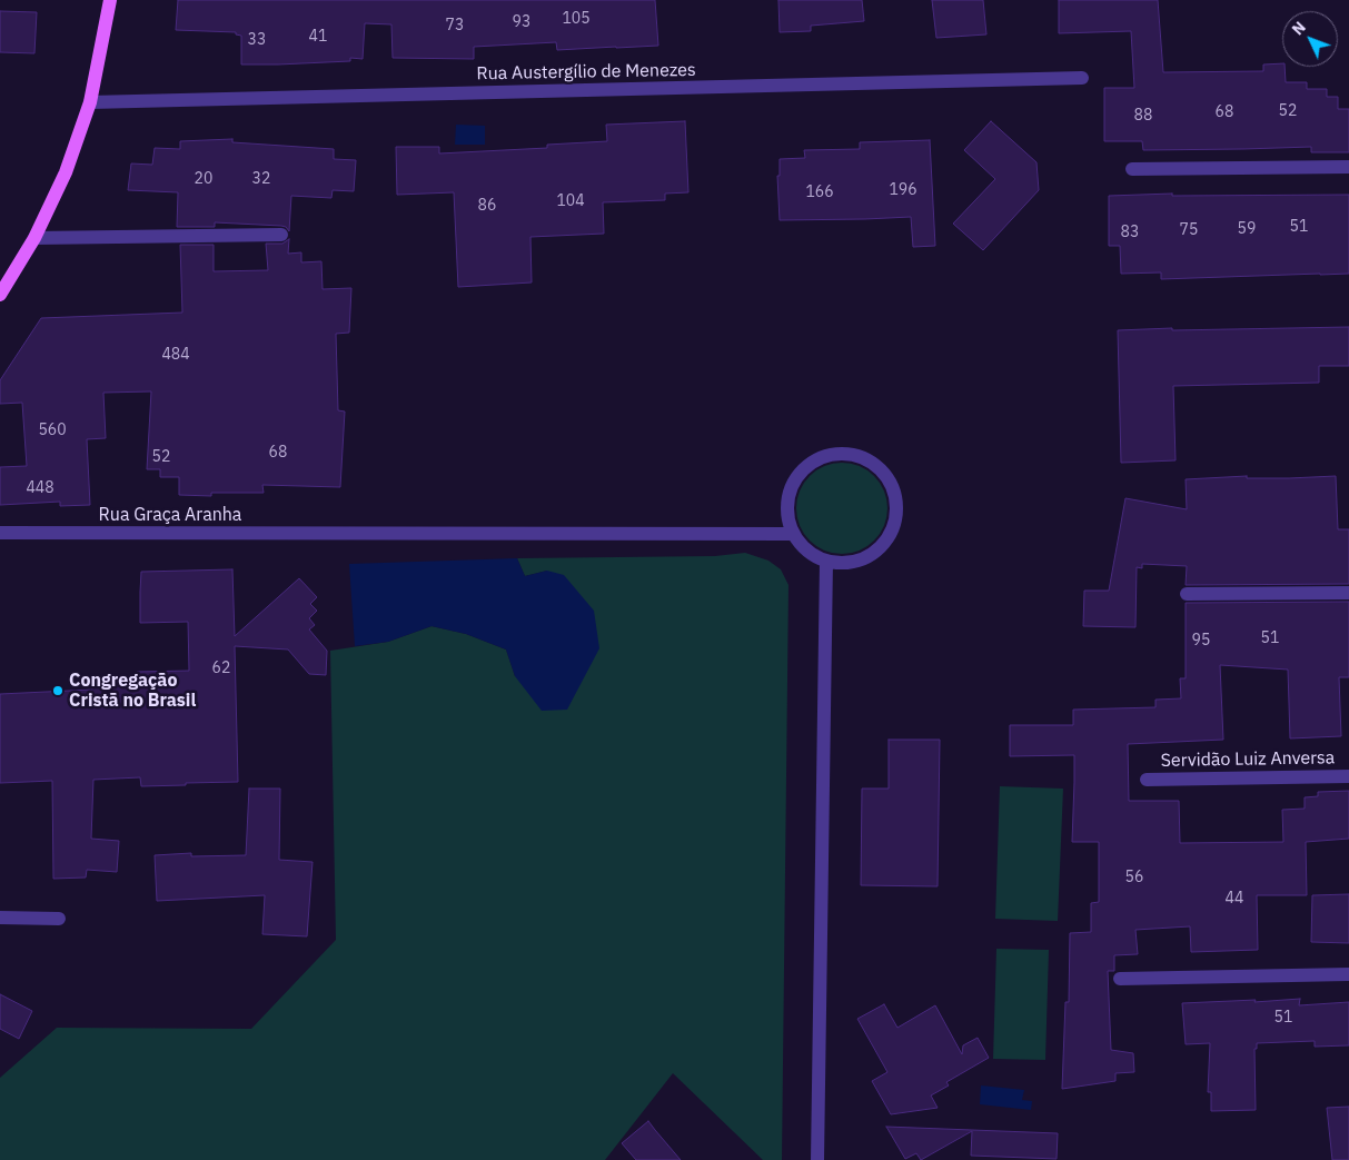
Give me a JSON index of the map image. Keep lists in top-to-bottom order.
{
  "streets": {
    "street": ["Rua Austergílio de Menezes", "Rua Graça Aranha", "Servidão Luiz Anversa"]
  },
  "places": ["Congregação Cristã no Brasil"],
  "house_numbers": [
    "105",
    "93",
    "73",
    "41",
    "33",
    "52",
    "68",
    "88",
    "20",
    "32",
    "196",
    "166",
    "104",
    "86",
    "51",
    "59",
    "75",
    "83",
    "484",
    "560",
    "68",
    "52",
    "448",
    "51",
    "95",
    "62",
    "56",
    "44",
    "51"
  ],
  "north": "top left"
}
